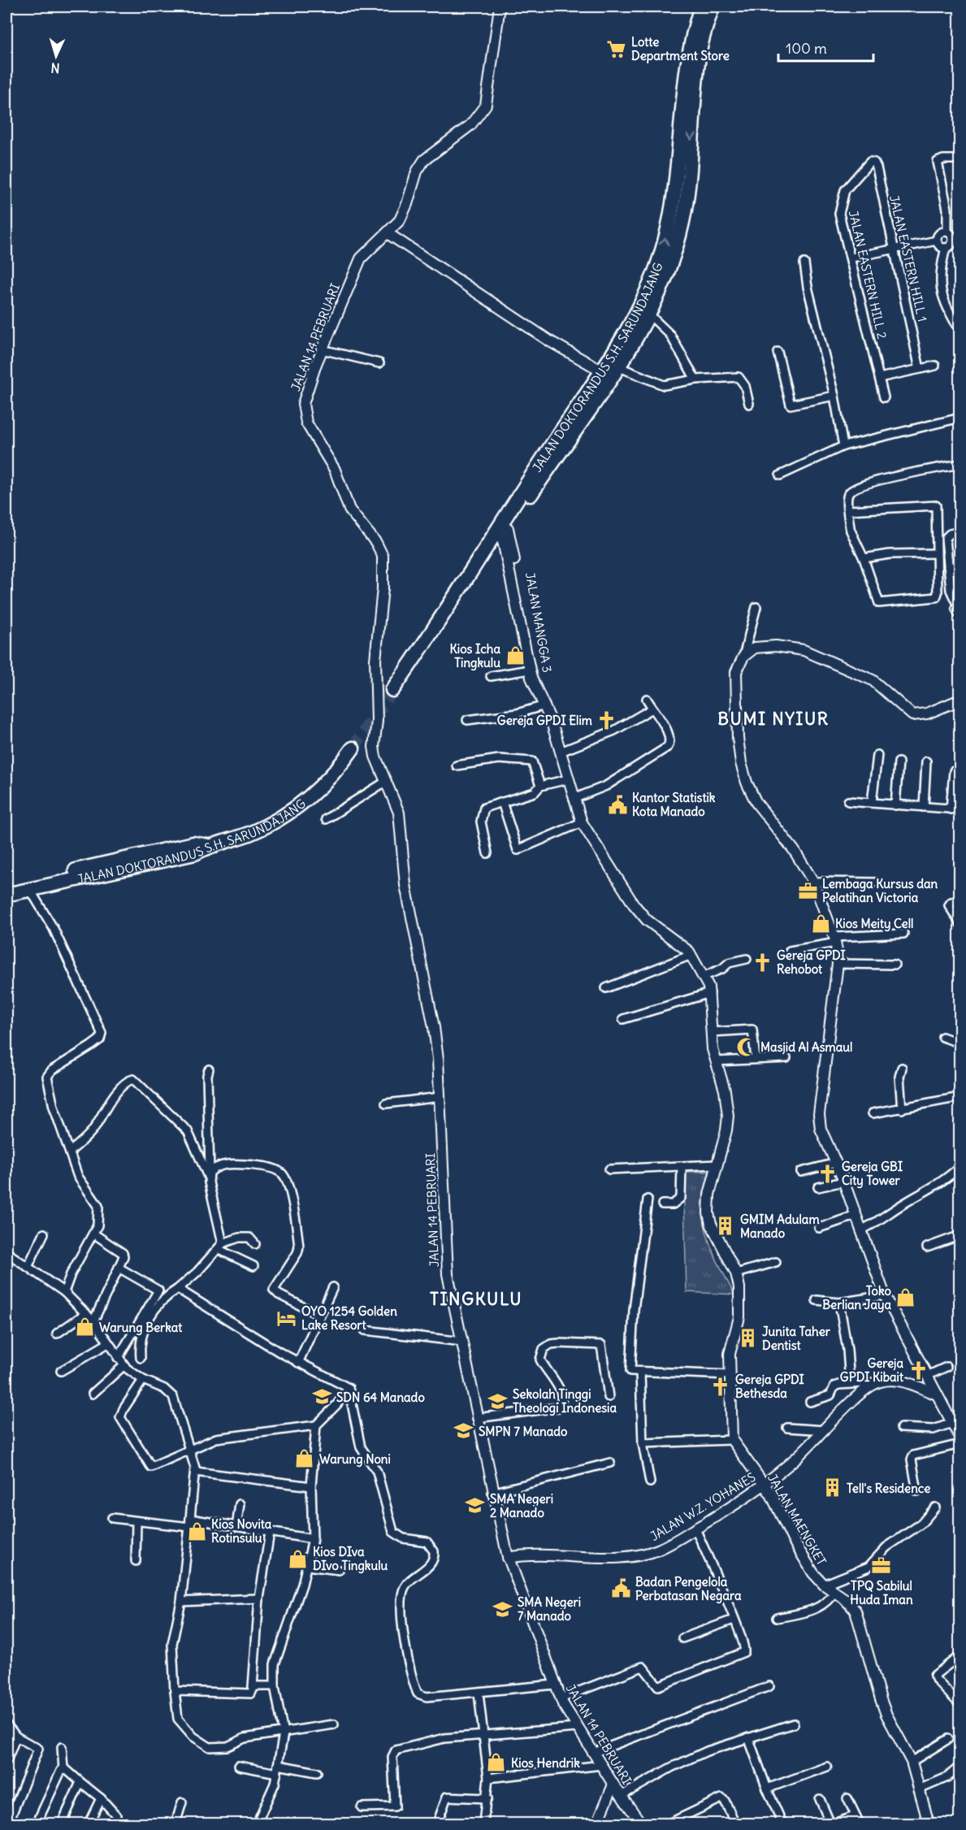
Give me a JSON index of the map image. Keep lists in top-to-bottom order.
{
  "streets": {
    "highway": ["JALAN DOKTORANDUS S.H. SARUNDAJANG"],
    "street": [
      "JALAN EASTERN HILL 1",
      "JALAN EASTERN HILL 2",
      "JALAN 14 PEBRUARI",
      "JALAN MANGGA 3",
      "JALAN W.Z. YOHANES",
      "JALAN MAENGKET"
    ]
  },
  "crossings": [
    ["JALAN EASTERN HILL 1", "JALAN EASTERN HILL 2"],
    ["JALAN 14 PEBRUARI", "JALAN W.Z. YOHANES"],
    ["JALAN W.Z. YOHANES", "JALAN MAENGKET"]
  ],
  "districts": ["BUMI NYIUR", "TINGKULU"],
  "places": {
    "supermarket": ["Lotte Department Store"],
    "shop": [
      "Kios Icha Tingkulu",
      "Kios Meity Cell",
      "Toko Berlian Jaya",
      "Warung Berkat",
      "Warung Noni",
      "Kios Novita Rotinsulu",
      "Kios DIva DIvo Tingkulu",
      "Kios Hendrik"
    ],
    "church": [
      "Gereja GPDI Elim",
      "Gereja GPDI Rehobot",
      "Gereja GBI City Tower",
      "Gereja GPDI Kibait",
      "Gereja GPDI Bethesda"
    ],
    "public building": ["Kantor Statistik Kota Manado", "Badan Pengelola Perbatasan Negara"],
    "office": ["Lembaga Kursus dan Pelatihan Victoria", "TPQ Sabilul Huda Iman"],
    "mosque": ["Masjid Al Asmaul"],
    "building": ["GMIM Adulam Manado", "Junita Taher Dentist", "Tell's Residence"],
    "hotel": ["OYO 1254 Golden Lake Resort"],
    "school or university": [
      "SDN 64 Manado",
      "Sekolah Tinggi Theologi Indonesia",
      "SMPN 7 Manado",
      "SMA Negeri 2 Manado",
      "SMA Negeri 7 Manado"
    ]
  },
  "scale_bar": "100 m",
  "north": "bottom"
}
